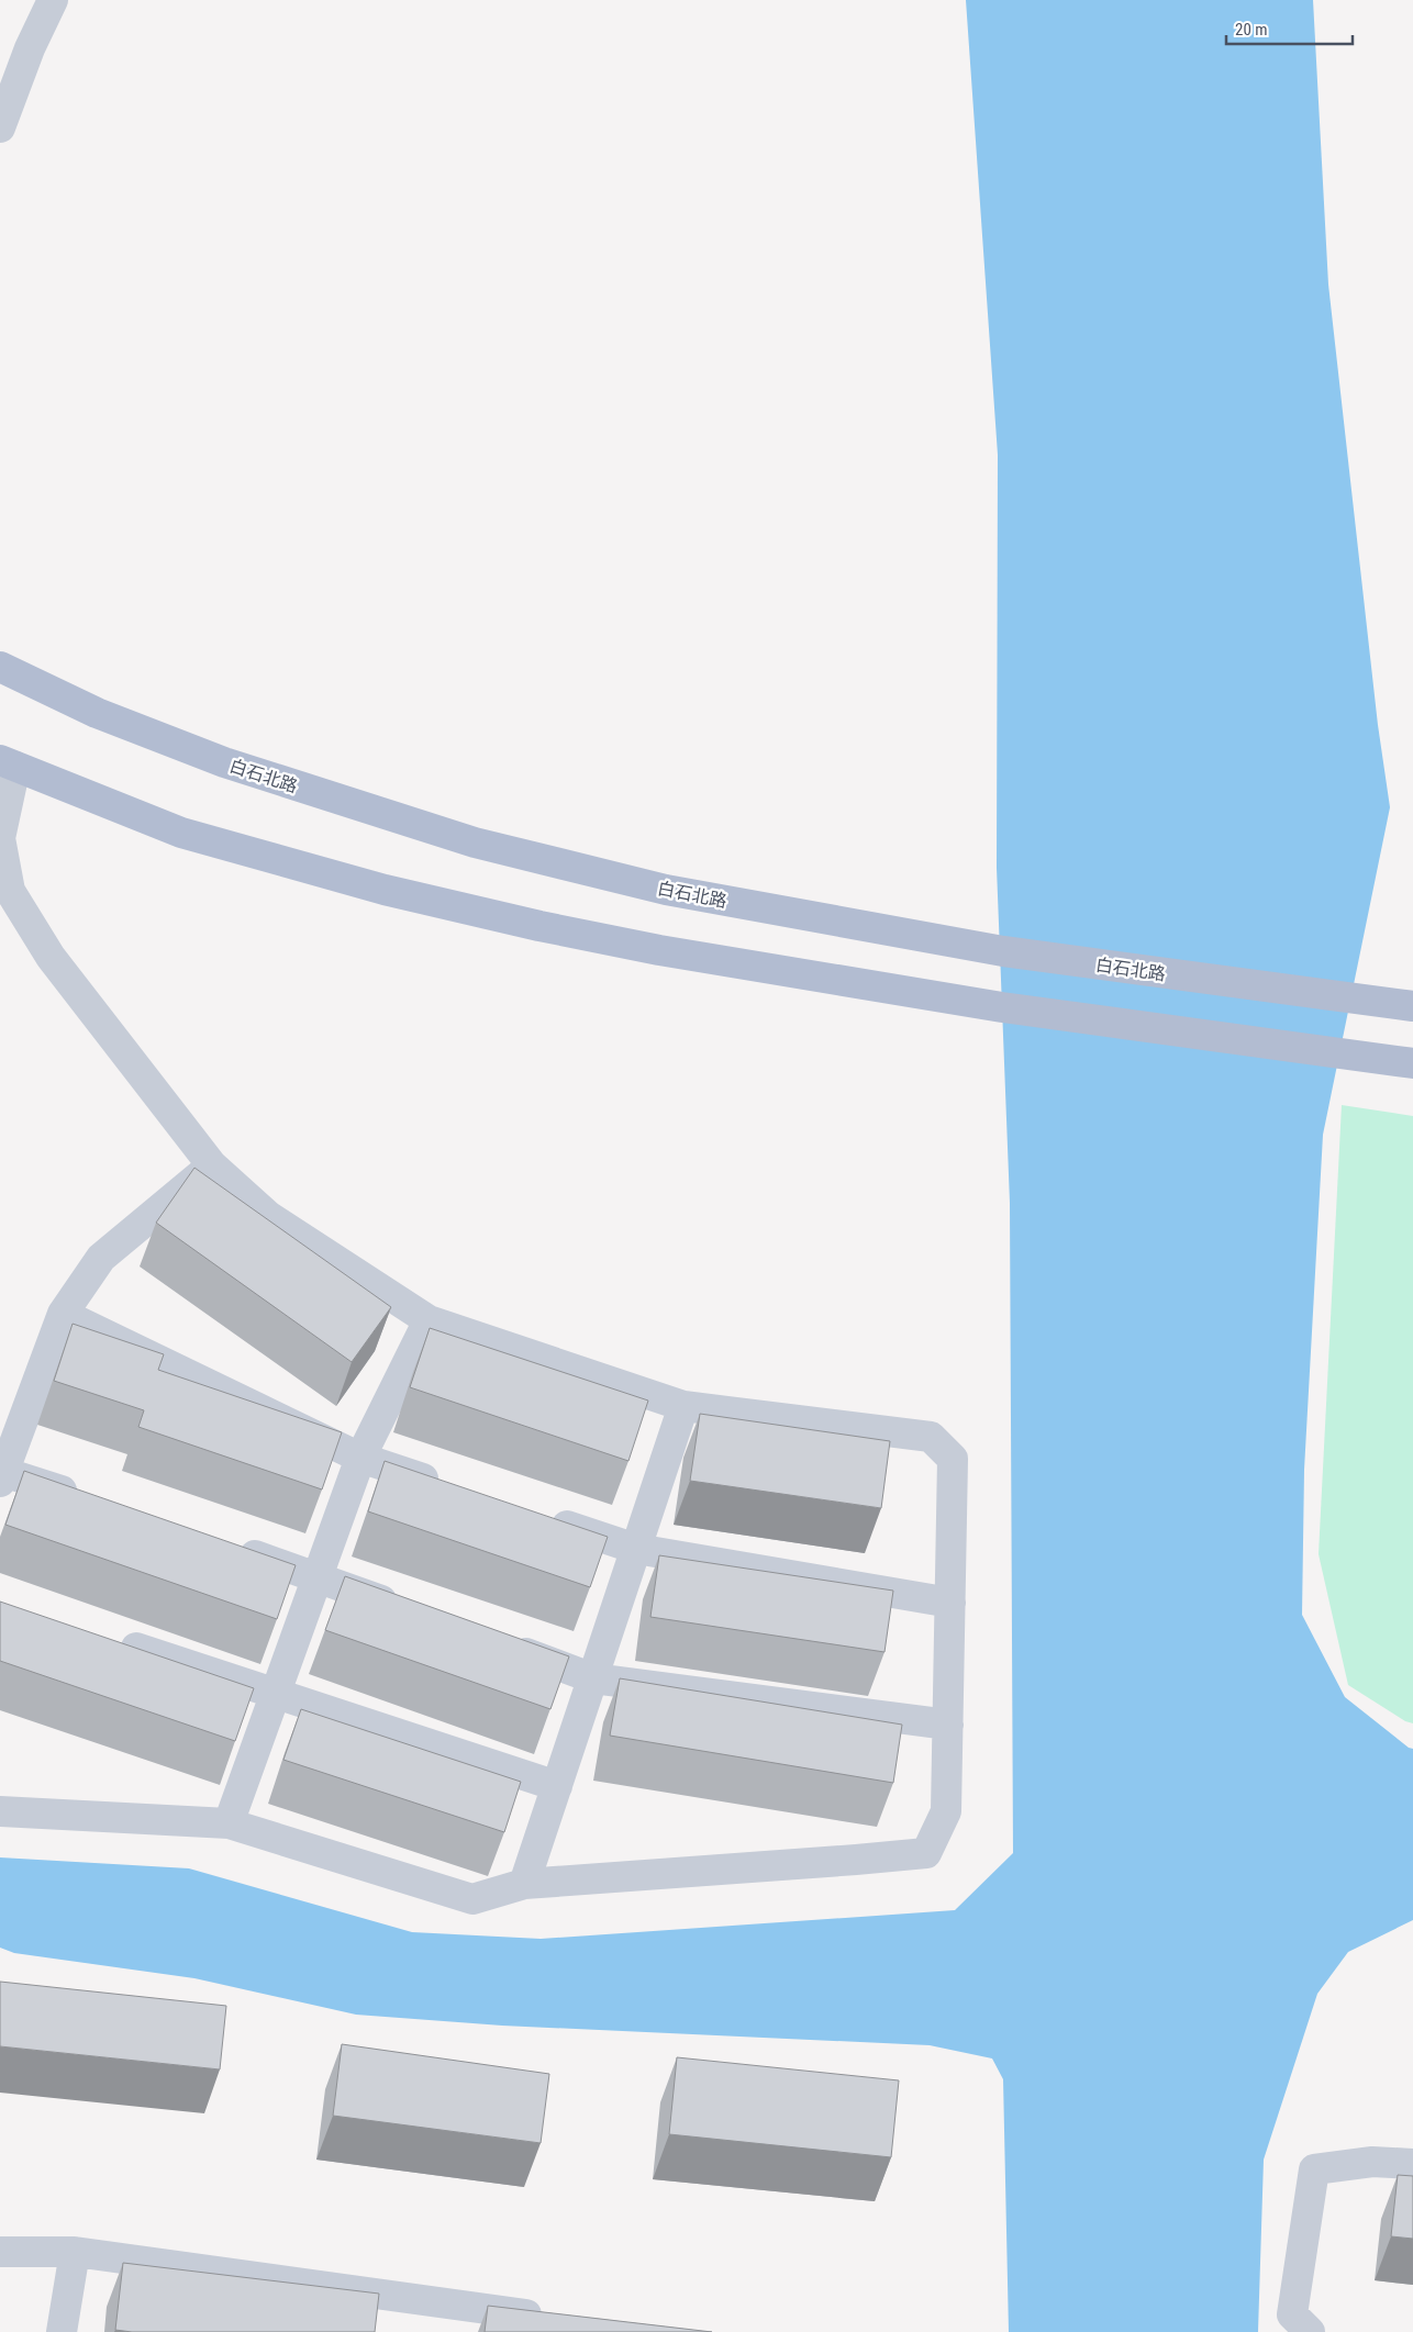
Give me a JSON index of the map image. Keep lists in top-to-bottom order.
{
  "streets": {
    "main road": ["白石北路"]
  },
  "scale_bar": "20 m"
}
